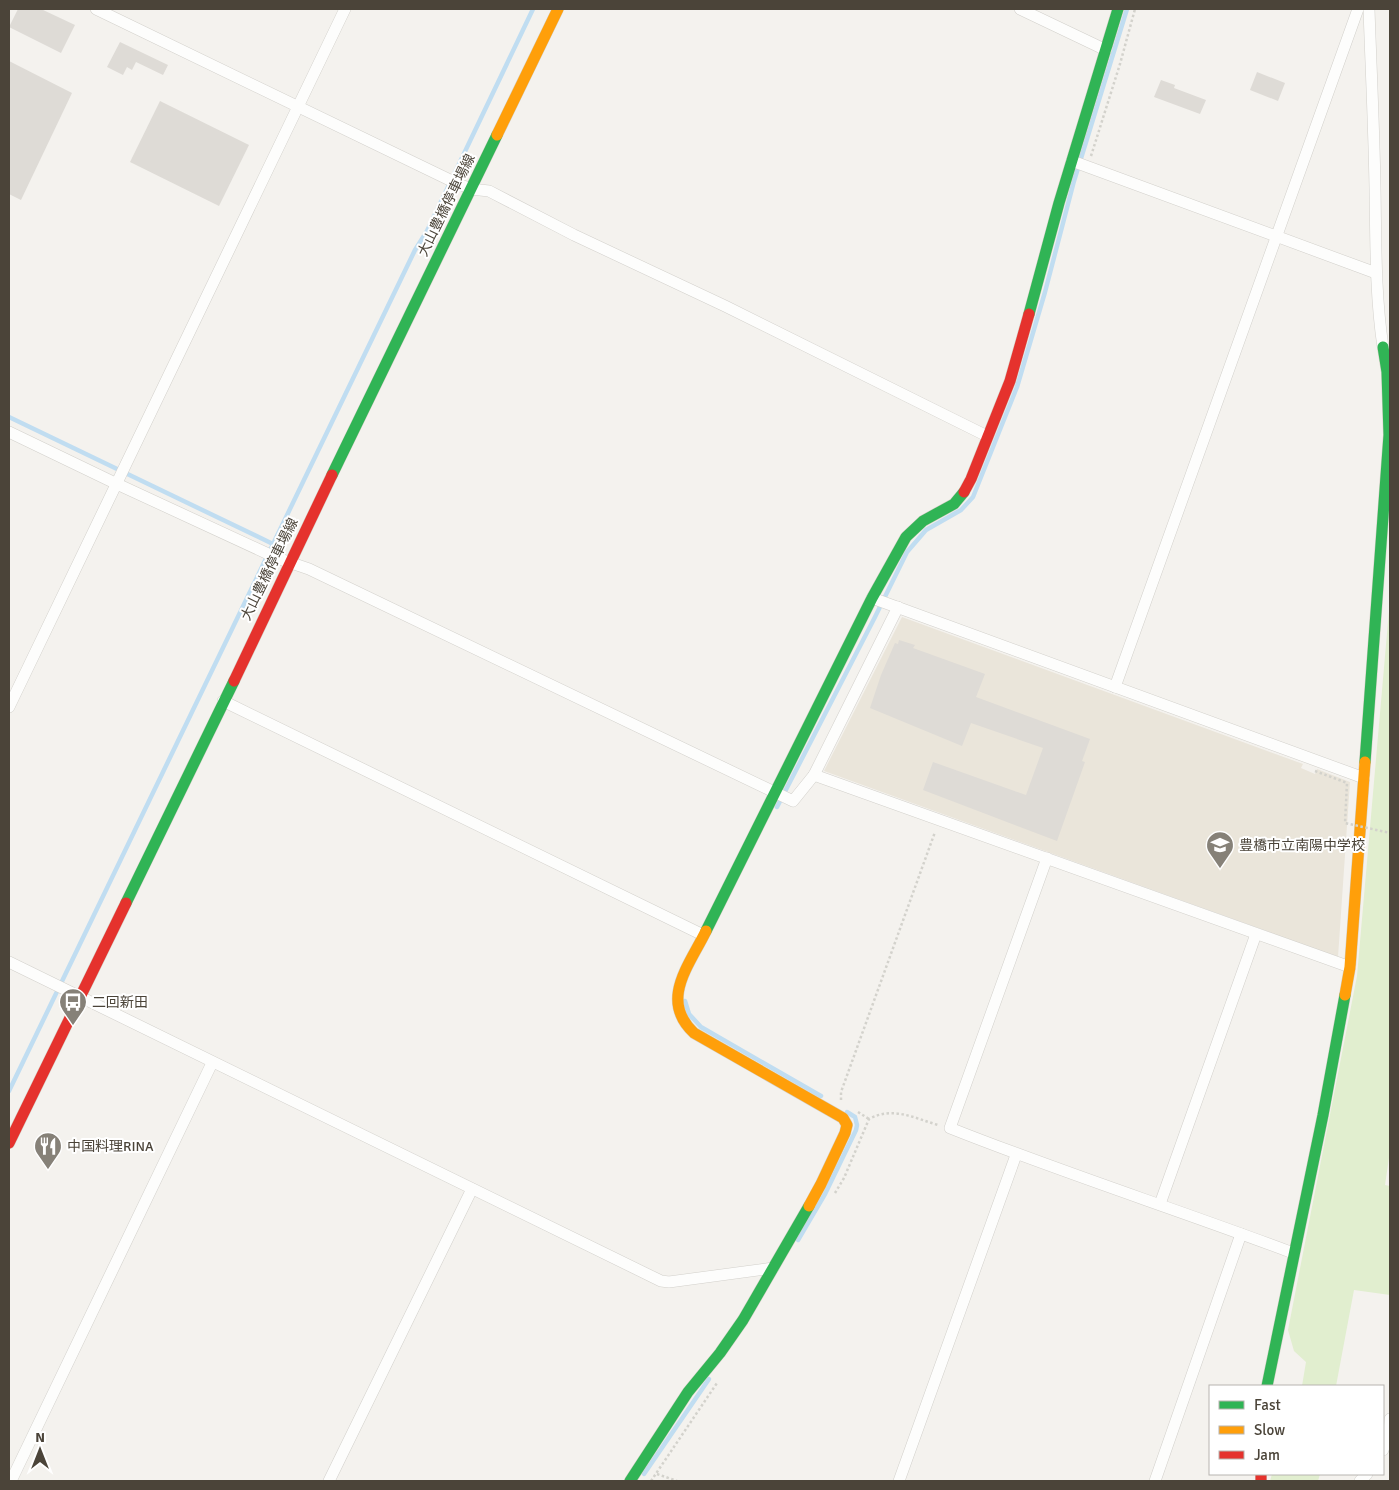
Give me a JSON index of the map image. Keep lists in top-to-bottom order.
{
  "streets": {
    "street": ["大山豊橋停車場線"]
  },
  "places": {
    "school or university": ["豊橋市立南陽中学校"],
    "bus stop": ["二回新田"],
    "restaurant": ["中国料理RINA"]
  },
  "legend": ["Fast", "Slow", "Jam"],
  "north": "top"
}
